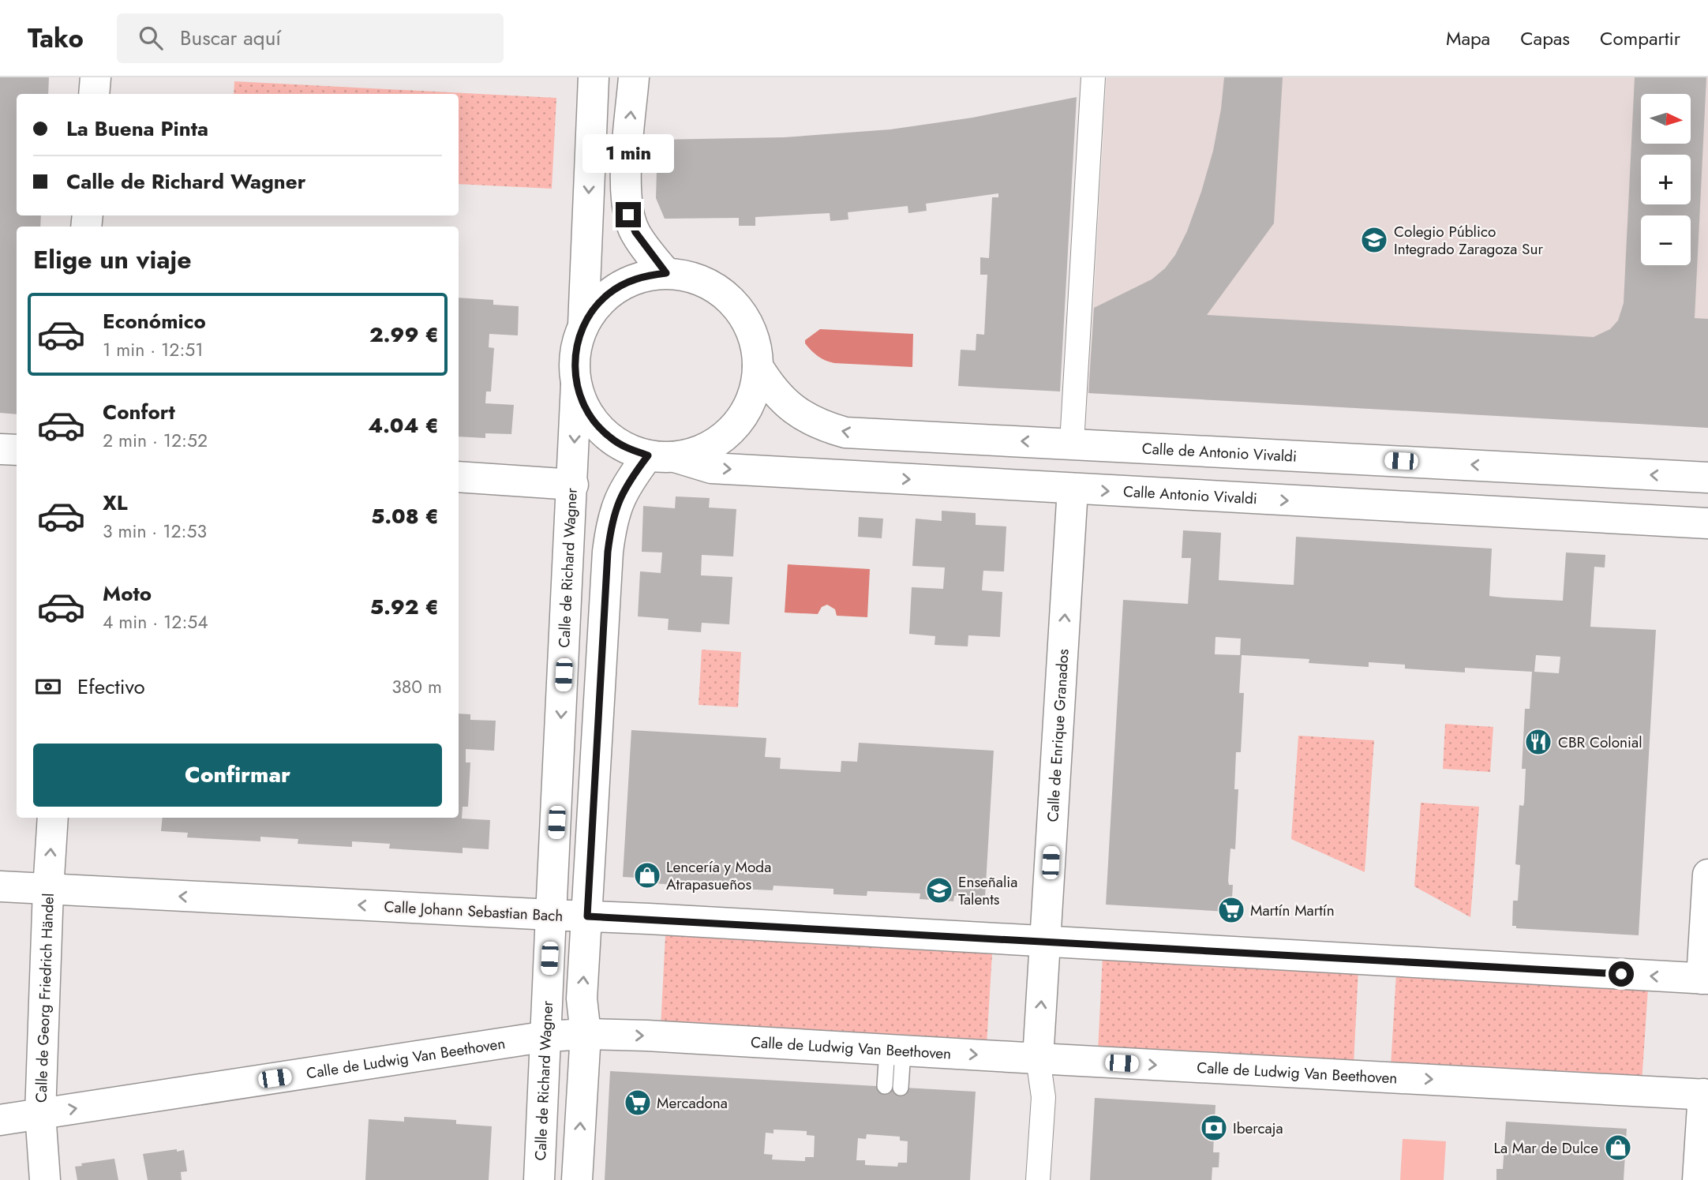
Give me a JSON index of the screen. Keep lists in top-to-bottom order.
{
  "streets": {
    "street": [
      "Calle de Antonio Vivaldi",
      "Calle Antonio Vivaldi",
      "Calle de Richard Wagner",
      "Calle de Enrique Granados",
      "Calle Johann Sebastian Bach",
      "Calle de Georg Friedrich Händel",
      "Calle de Ludwig Van Beethoven"
    ]
  },
  "crossings": [
    ["Calle de Antonio Vivaldi", "Calle Antonio Vivaldi"],
    ["Calle de Antonio Vivaldi", "Calle de Richard Wagner"],
    ["Calle Antonio Vivaldi", "Calle de Richard Wagner"],
    ["Calle Antonio Vivaldi", "Calle de Enrique Granados"],
    ["Calle de Richard Wagner", "Calle Johann Sebastian Bach"],
    ["Calle de Richard Wagner", "Calle de Ludwig Van Beethoven"],
    ["Calle de Enrique Granados", "Calle Johann Sebastian Bach"],
    ["Calle de Enrique Granados", "Calle de Ludwig Van Beethoven"],
    ["Calle Johann Sebastian Bach", "Calle de Georg Friedrich Händel"],
    ["Calle de Georg Friedrich Händel", "Calle de Ludwig Van Beethoven"]
  ],
  "one_way": [
    "Calle de Antonio Vivaldi",
    "Calle Antonio Vivaldi",
    "Calle de Enrique Granados",
    "Calle Johann Sebastian Bach",
    "Calle de Ludwig Van Beethoven"
  ],
  "places": {
    "school or university": ["Colegio Público Integrado Zaragoza Sur", "Enseñalia Talents"],
    "restaurant": ["CBR Colonial"],
    "shop": ["Lencería y Moda Atrapasueños", "La Mar de Dulce"],
    "supermarket": ["Martín Martín", "Mercadona"],
    "bank": ["Ibercaja"]
  },
  "north": "right",
  "page": {
    "header": "Tako",
    "search": "Buscar aquí",
    "nav": ["Mapa", "Capas", "Compartir"],
    "map_buttons": ["+", "−"],
    "banner": ["La Buena Pinta", "Calle de Richard Wagner"],
    "bubble": "1 min",
    "heading": "Elige un viaje",
    "list": [
      {
        "name": "Económico",
        "note": "1 min · 12:51",
        "value": "2.99 €"
      },
      {
        "name": "Confort",
        "note": "2 min · 12:52",
        "value": "4.04 €"
      },
      {
        "name": "XL",
        "note": "3 min · 12:53",
        "value": "5.08 €"
      },
      {
        "name": "Moto",
        "note": "4 min · 12:54",
        "value": "5.92 €"
      }
    ],
    "pay": ["Efectivo", "380 m"],
    "buttons": "Confirmar"
  }
}
